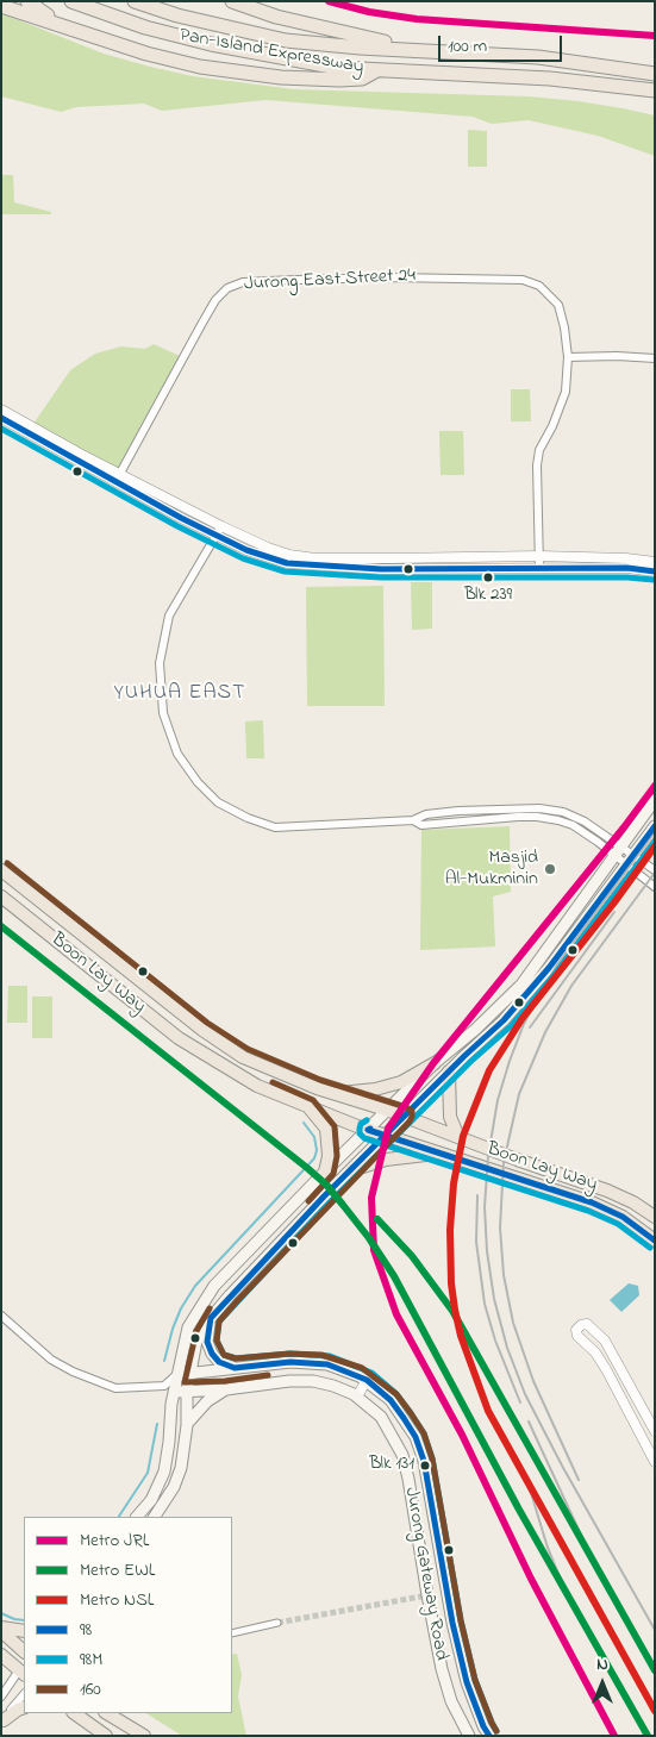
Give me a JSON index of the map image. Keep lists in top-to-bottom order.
{
  "streets": {
    "highway": ["Pan-Island Expressway"],
    "main road": ["Boon Lay Way", "Jurong Gateway Road"],
    "street": ["Jurong East Street 24"]
  },
  "districts": ["YUHUA EAST"],
  "places": ["Blk 239", "Masjid Al-Mukminin", "Blk 131"],
  "lines": [
    "metro line JRL",
    "transit line 98",
    "transit line 98M",
    "metro line NSL",
    "transit line 160",
    "metro line EWL"
  ],
  "legend": [
    "Metro JRL",
    "Metro EWL",
    "Metro NSL",
    "98",
    "98M",
    "160"
  ],
  "scale_bar": "100 m",
  "north": "top"
}
